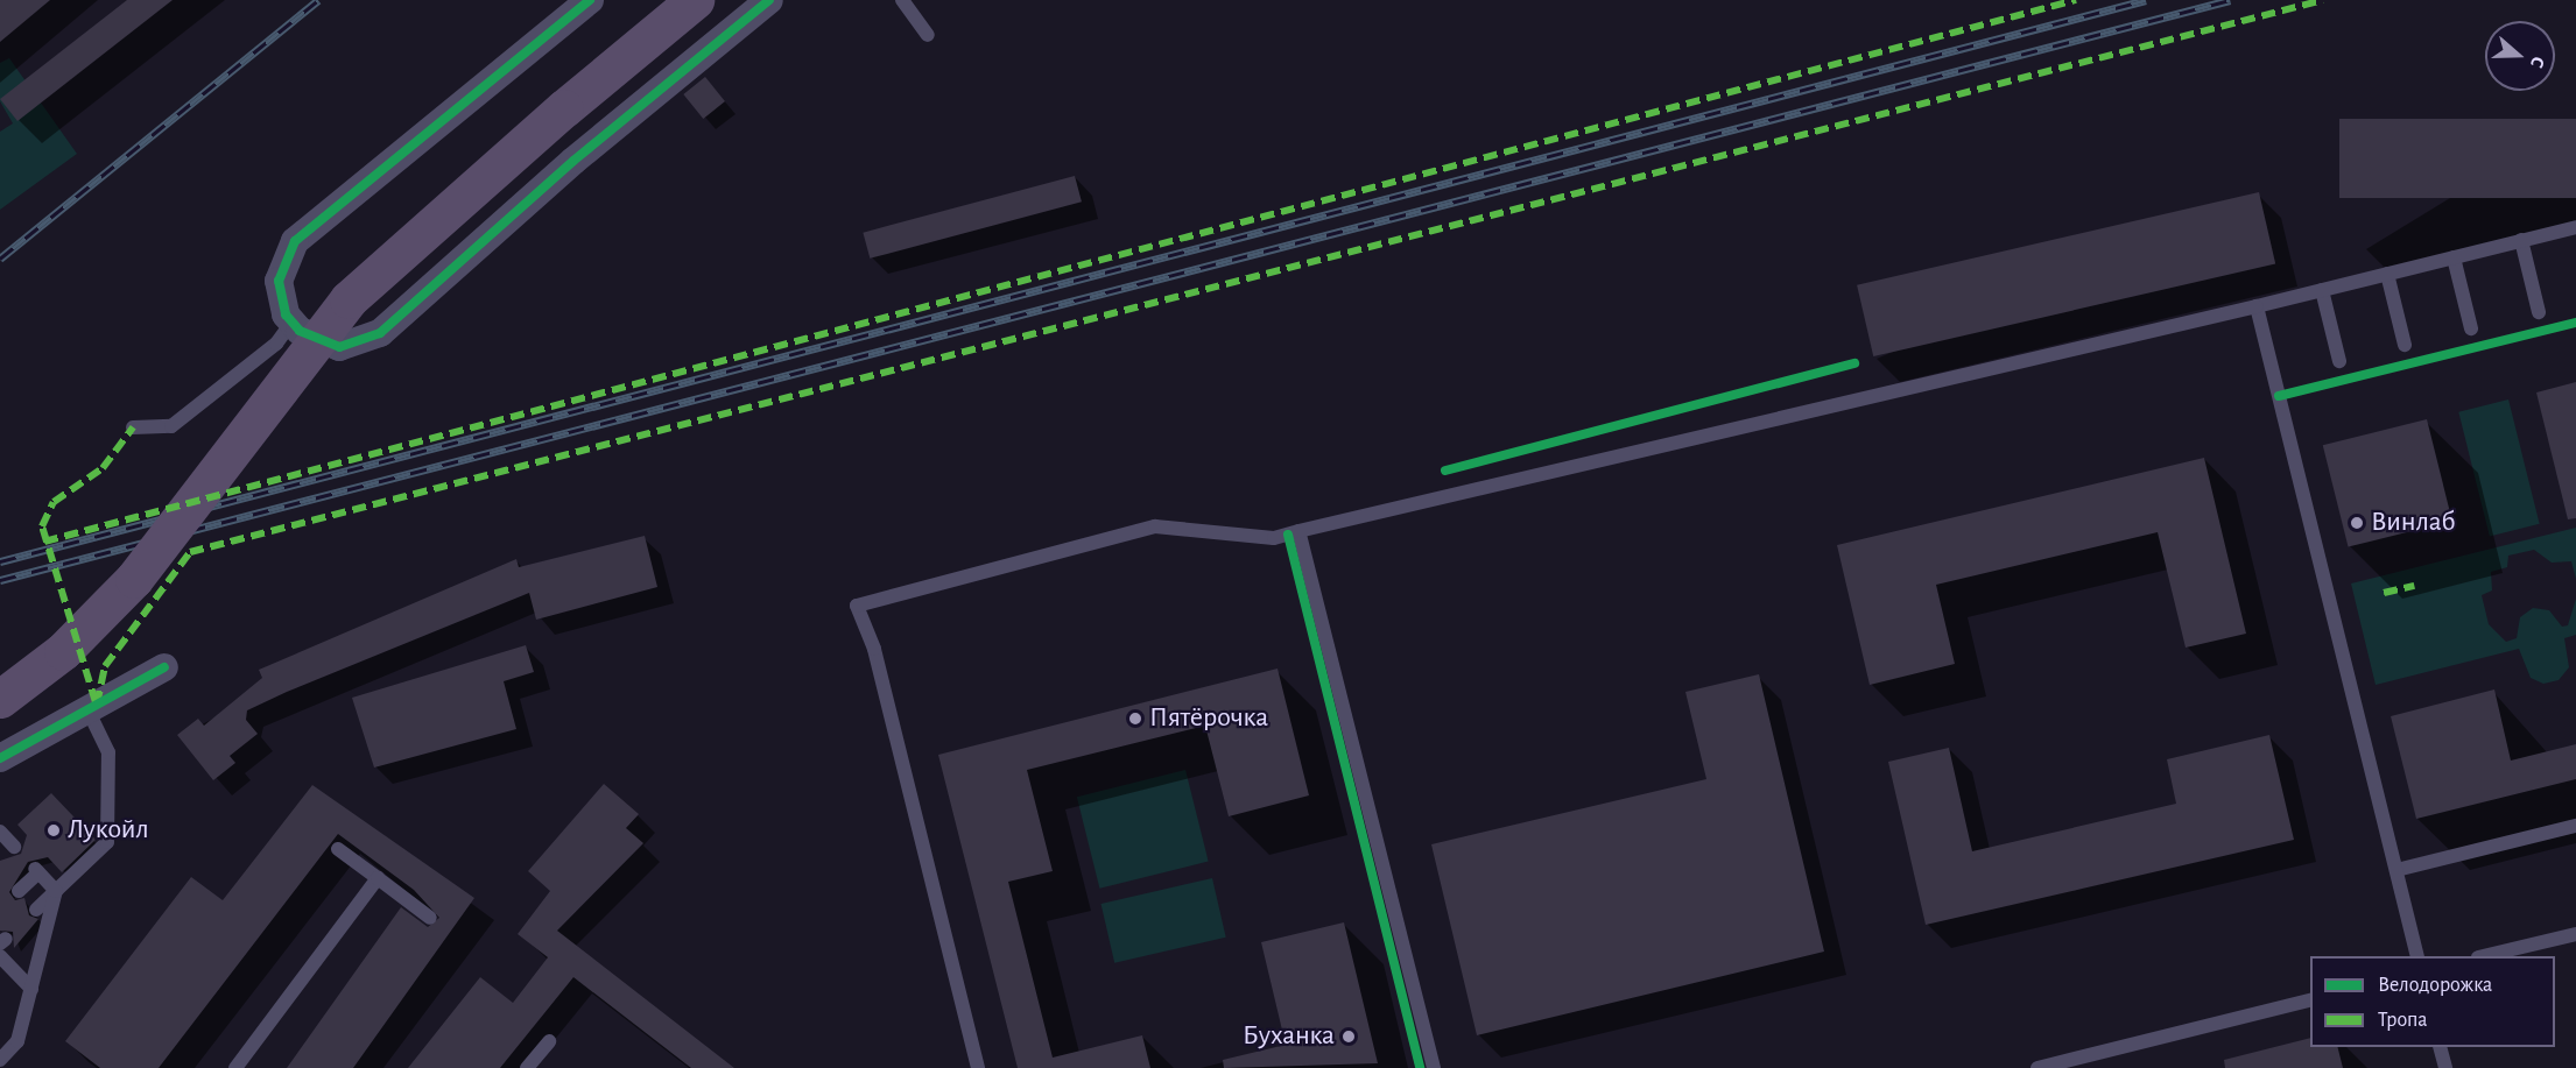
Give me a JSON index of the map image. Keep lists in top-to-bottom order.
{
  "places": [
    "Винлаб",
    "Пятёрочка",
    "Лукойл",
    "Буханка"
  ],
  "legend": ["Велодорожка", "Тропа"],
  "north": "right"
}
